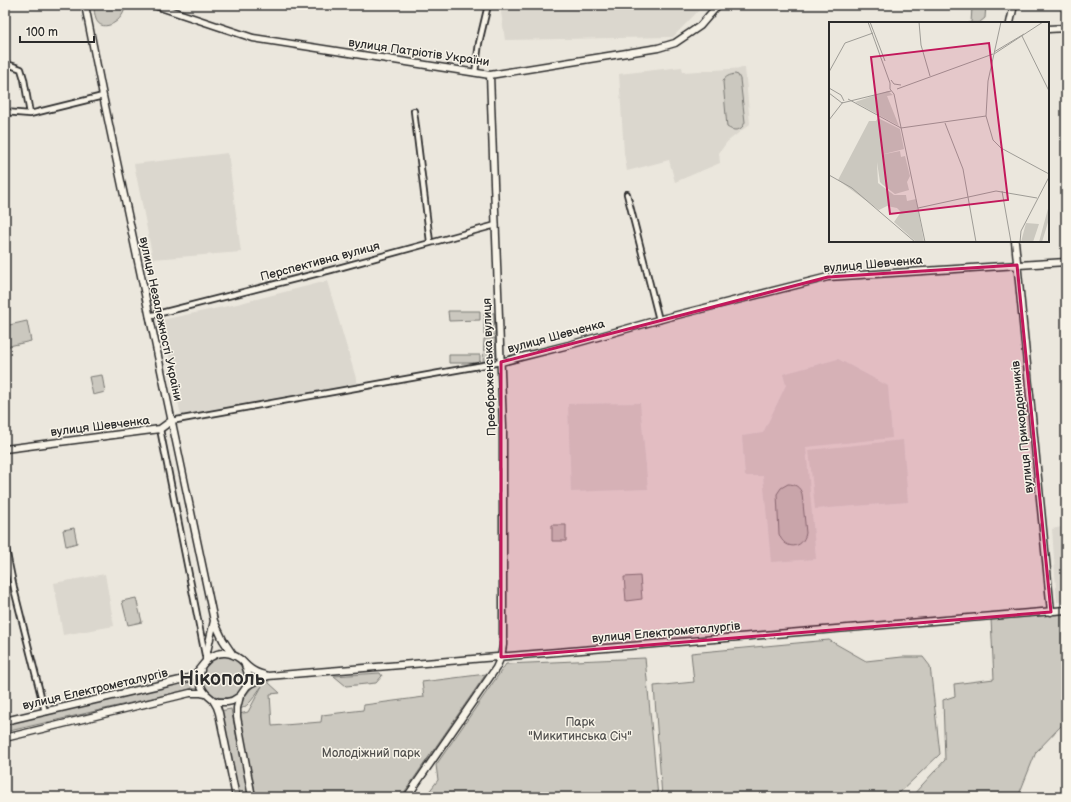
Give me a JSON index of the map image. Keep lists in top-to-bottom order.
{
  "streets": {
    "main road": [
      "вулиця Патріотів України",
      "вулиця Шевченка",
      "вулиця Незалежності України",
      "Преображенська вулиця",
      "вулиця Прикордонників",
      "вулиця Електрометалургів"
    ],
    "street": ["Перспективна вулиця"]
  },
  "crossings": [
    ["вулиця Патріотів України", "Преображенська вулиця"],
    ["Перспективна вулиця", "вулиця Незалежності України"],
    ["Перспективна вулиця", "Преображенська вулиця"],
    ["вулиця Шевченка", "вулиця Незалежності України"],
    ["вулиця Шевченка", "Преображенська вулиця"],
    ["вулиця Шевченка", "вулиця Прикордонників"],
    ["вулиця Незалежності України", "вулиця Електрометалургів"],
    ["Преображенська вулиця", "вулиця Електрометалургів"],
    ["вулиця Прикордонників", "вулиця Електрометалургів"]
  ],
  "districts": ["Нікополь"],
  "parks": ["Парк \"Микитинська Січ\"", "Молодіжний парк"],
  "scale_bar": "100 m"
}
